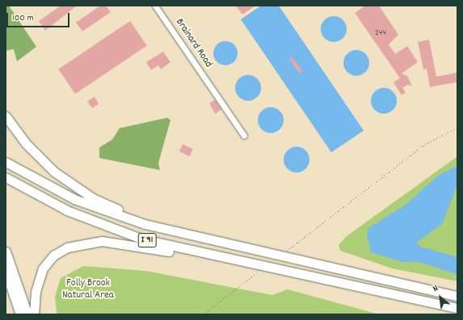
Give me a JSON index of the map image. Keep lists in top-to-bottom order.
{
  "streets": {
    "highway": ["I 91"],
    "street": ["Brainard Road"]
  },
  "parks": ["Folly Brook Natural Area"],
  "house_numbers": ["244"],
  "scale_bar": "100 m",
  "north": "top left"
}
